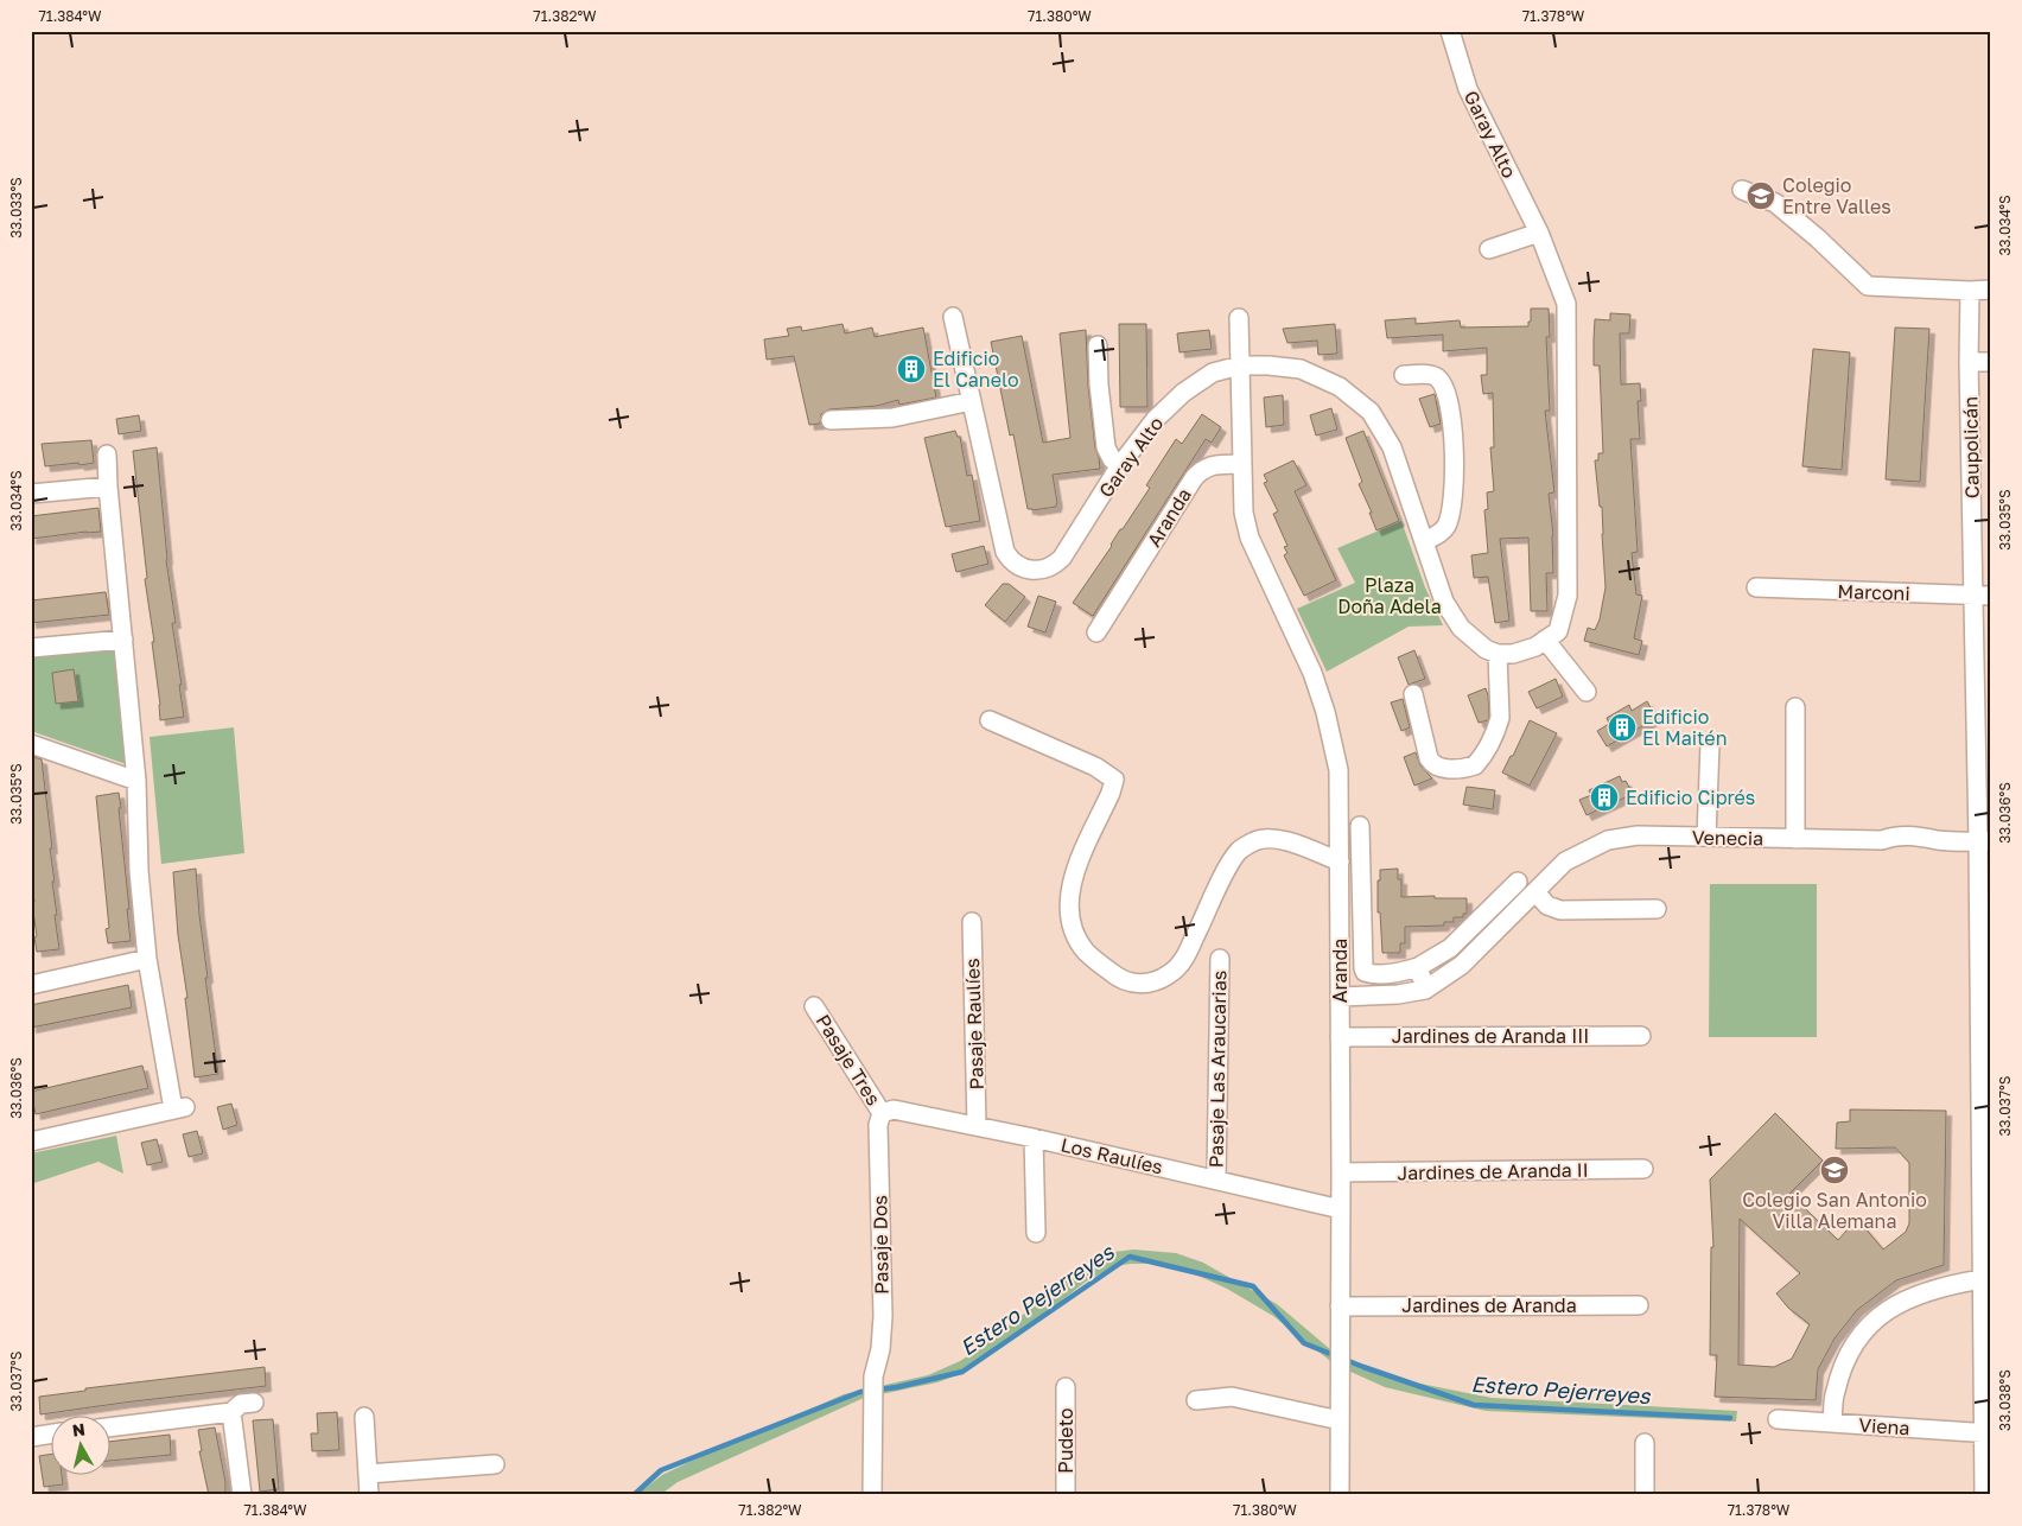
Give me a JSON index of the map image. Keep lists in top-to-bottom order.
{
  "streets": {
    "street": [
      "Garay Alto",
      "Caupolicán",
      "Aranda",
      "Marconi",
      "Venecia",
      "Pasaje Raulíes",
      "Jardines de Aranda III",
      "Pasaje Tres",
      "Pasaje Las Araucarias",
      "Los Raulíes",
      "Jardines de Aranda II",
      "Pasaje Dos",
      "Jardines de Aranda",
      "Viena",
      "Pudeto"
    ]
  },
  "crossings": [
    ["Garay Alto", "Aranda"],
    ["Caupolicán", "Marconi"],
    ["Caupolicán", "Venecia"],
    ["Caupolicán", "Viena"],
    ["Aranda", "Venecia"],
    ["Aranda", "Jardines de Aranda III"],
    ["Aranda", "Los Raulíes"],
    ["Aranda", "Jardines de Aranda II"],
    ["Aranda", "Jardines de Aranda"],
    ["Pasaje Raulíes", "Los Raulíes"],
    ["Pasaje Tres", "Los Raulíes"],
    ["Pasaje Tres", "Pasaje Dos"],
    ["Pasaje Las Araucarias", "Los Raulíes"],
    ["Los Raulíes", "Pasaje Dos"]
  ],
  "water": ["Estero Pejerreyes"],
  "parks": ["Plaza Doña Adela"],
  "places": {
    "school or university": ["Colegio Entre Valles", "Colegio San Antonio Villa Alemana"],
    "building": ["Edificio El Canelo", "Edificio El Maitén", "Edificio Ciprés"]
  },
  "north": "top",
  "coordinates": [
    "71.384°W",
    "71.382°W",
    "71.380°W",
    "71.378°W",
    "33.033°S",
    "33.034°S",
    "33.035°S",
    "33.036°S",
    "33.037°S",
    "33.038°S"
  ]
}
